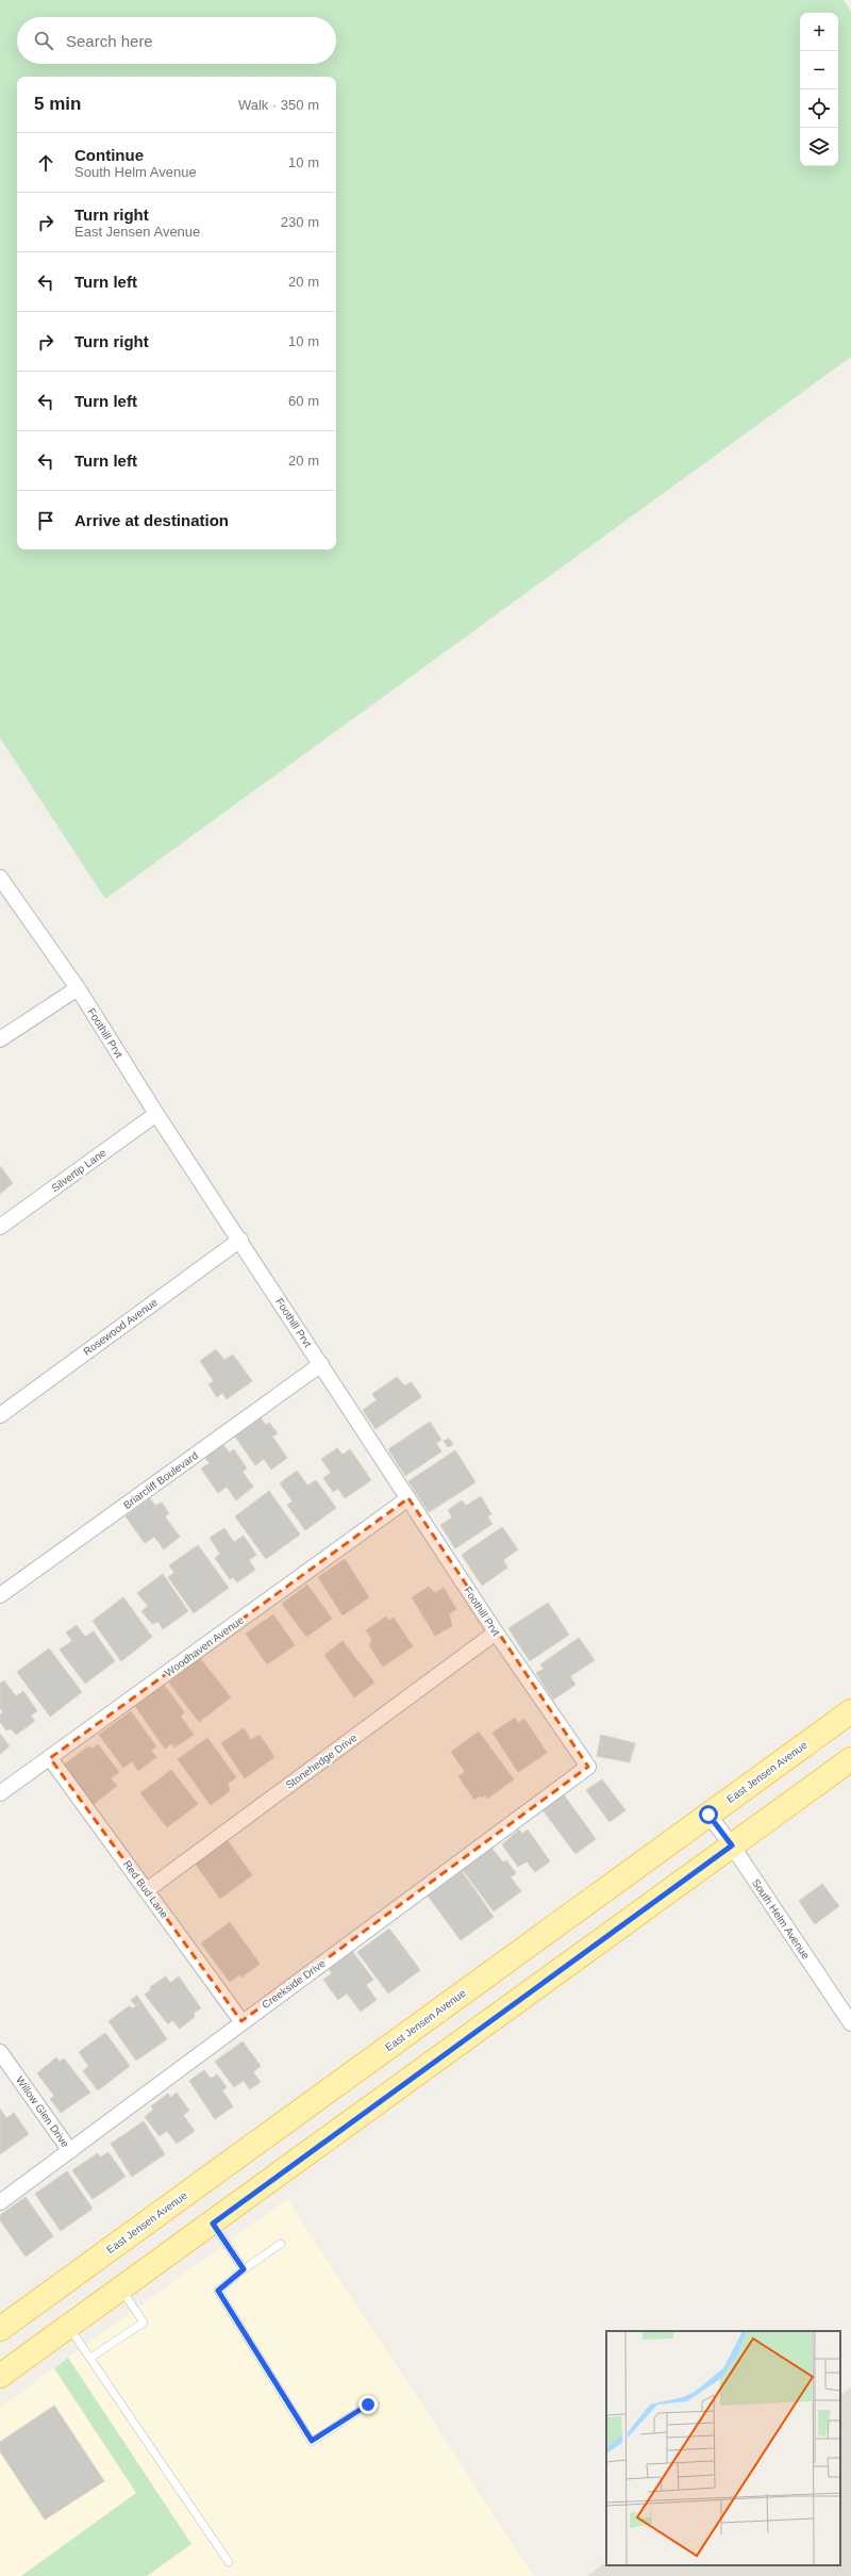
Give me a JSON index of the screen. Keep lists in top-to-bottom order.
{
  "streets": {
    "main road": ["East Jensen Avenue"],
    "street": [
      "Foothill Prvt",
      "Silvertip Lane",
      "Rosewood Avenue",
      "Briarcliff Boulevard",
      "Woodhaven Avenue",
      "Stonehedge Drive",
      "Red Bud Lane",
      "South Helm Avenue",
      "Creekside Drive",
      "Willow Glen Drive"
    ]
  },
  "crossings": [
    ["Foothill Prvt", "Silvertip Lane"],
    ["Foothill Prvt", "Rosewood Avenue"],
    ["Foothill Prvt", "Briarcliff Boulevard"],
    ["Foothill Prvt", "Woodhaven Avenue"],
    ["Foothill Prvt", "Stonehedge Drive"],
    ["Foothill Prvt", "Creekside Drive"],
    ["Woodhaven Avenue", "Red Bud Lane"],
    ["Stonehedge Drive", "Red Bud Lane"],
    ["East Jensen Avenue", "South Helm Avenue"],
    ["Red Bud Lane", "Creekside Drive"],
    ["Creekside Drive", "Willow Glen Drive"]
  ],
  "page": {
    "map_buttons": ["+", "−"],
    "search": "Search here",
    "heading": ["5 min", "Walk · 350 m"],
    "list": [
      ["Continue", "South Helm Avenue", "10 m"],
      ["Turn right", "East Jensen Avenue", "230 m"],
      ["Turn left", "20 m"],
      ["Turn right", "10 m"],
      ["Turn left", "60 m"],
      ["Turn left", "20 m"],
      "Arrive at destination"
    ]
  }
}
